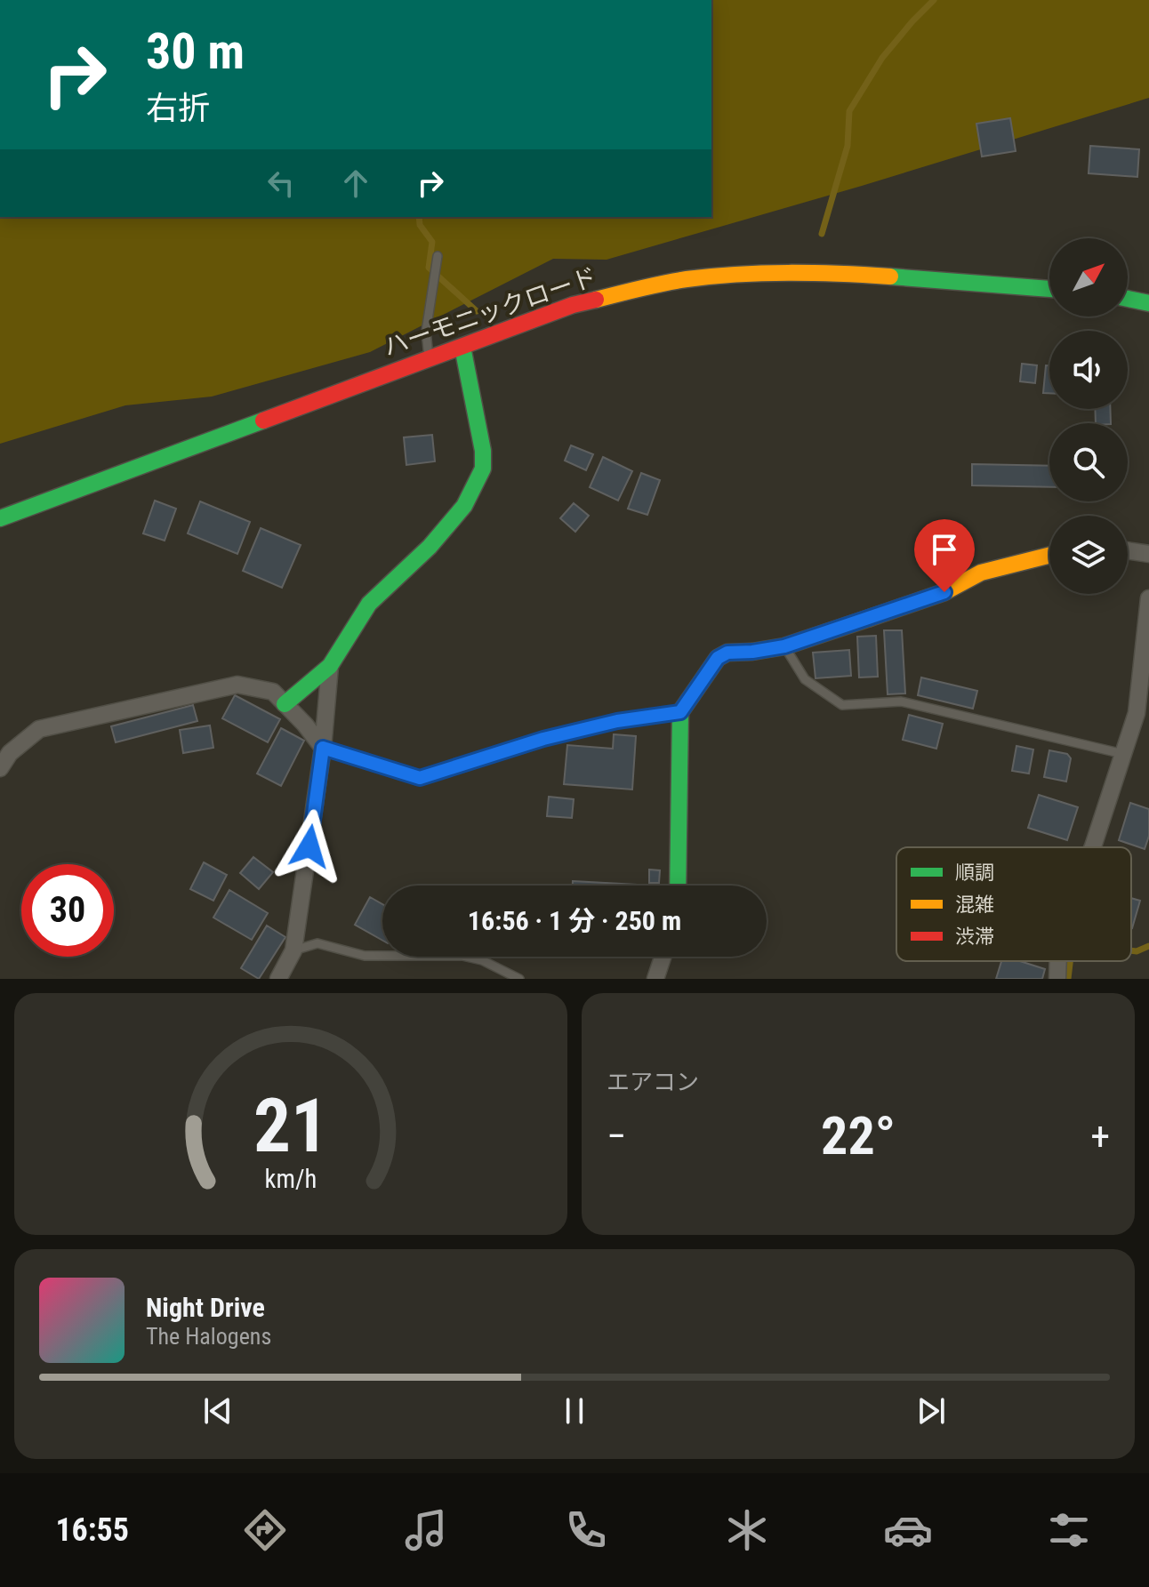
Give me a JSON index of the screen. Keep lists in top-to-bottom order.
{
  "streets": {
    "street": ["ハーモニックロード"]
  },
  "legend": ["順調", "混雑", "渋滞"],
  "north": "top right",
  "page": {
    "turn": ["30 m", "右折"],
    "limit": "30",
    "trip": "16:56 · 1 分 · 250 m",
    "tile": "エアコン",
    "heat": ["−", "22°", "+"],
    "song": ["Night Drive", "The Halogens"],
    "tabs": "16:55",
    "gauge": ["21", "km/h"]
  }
}
